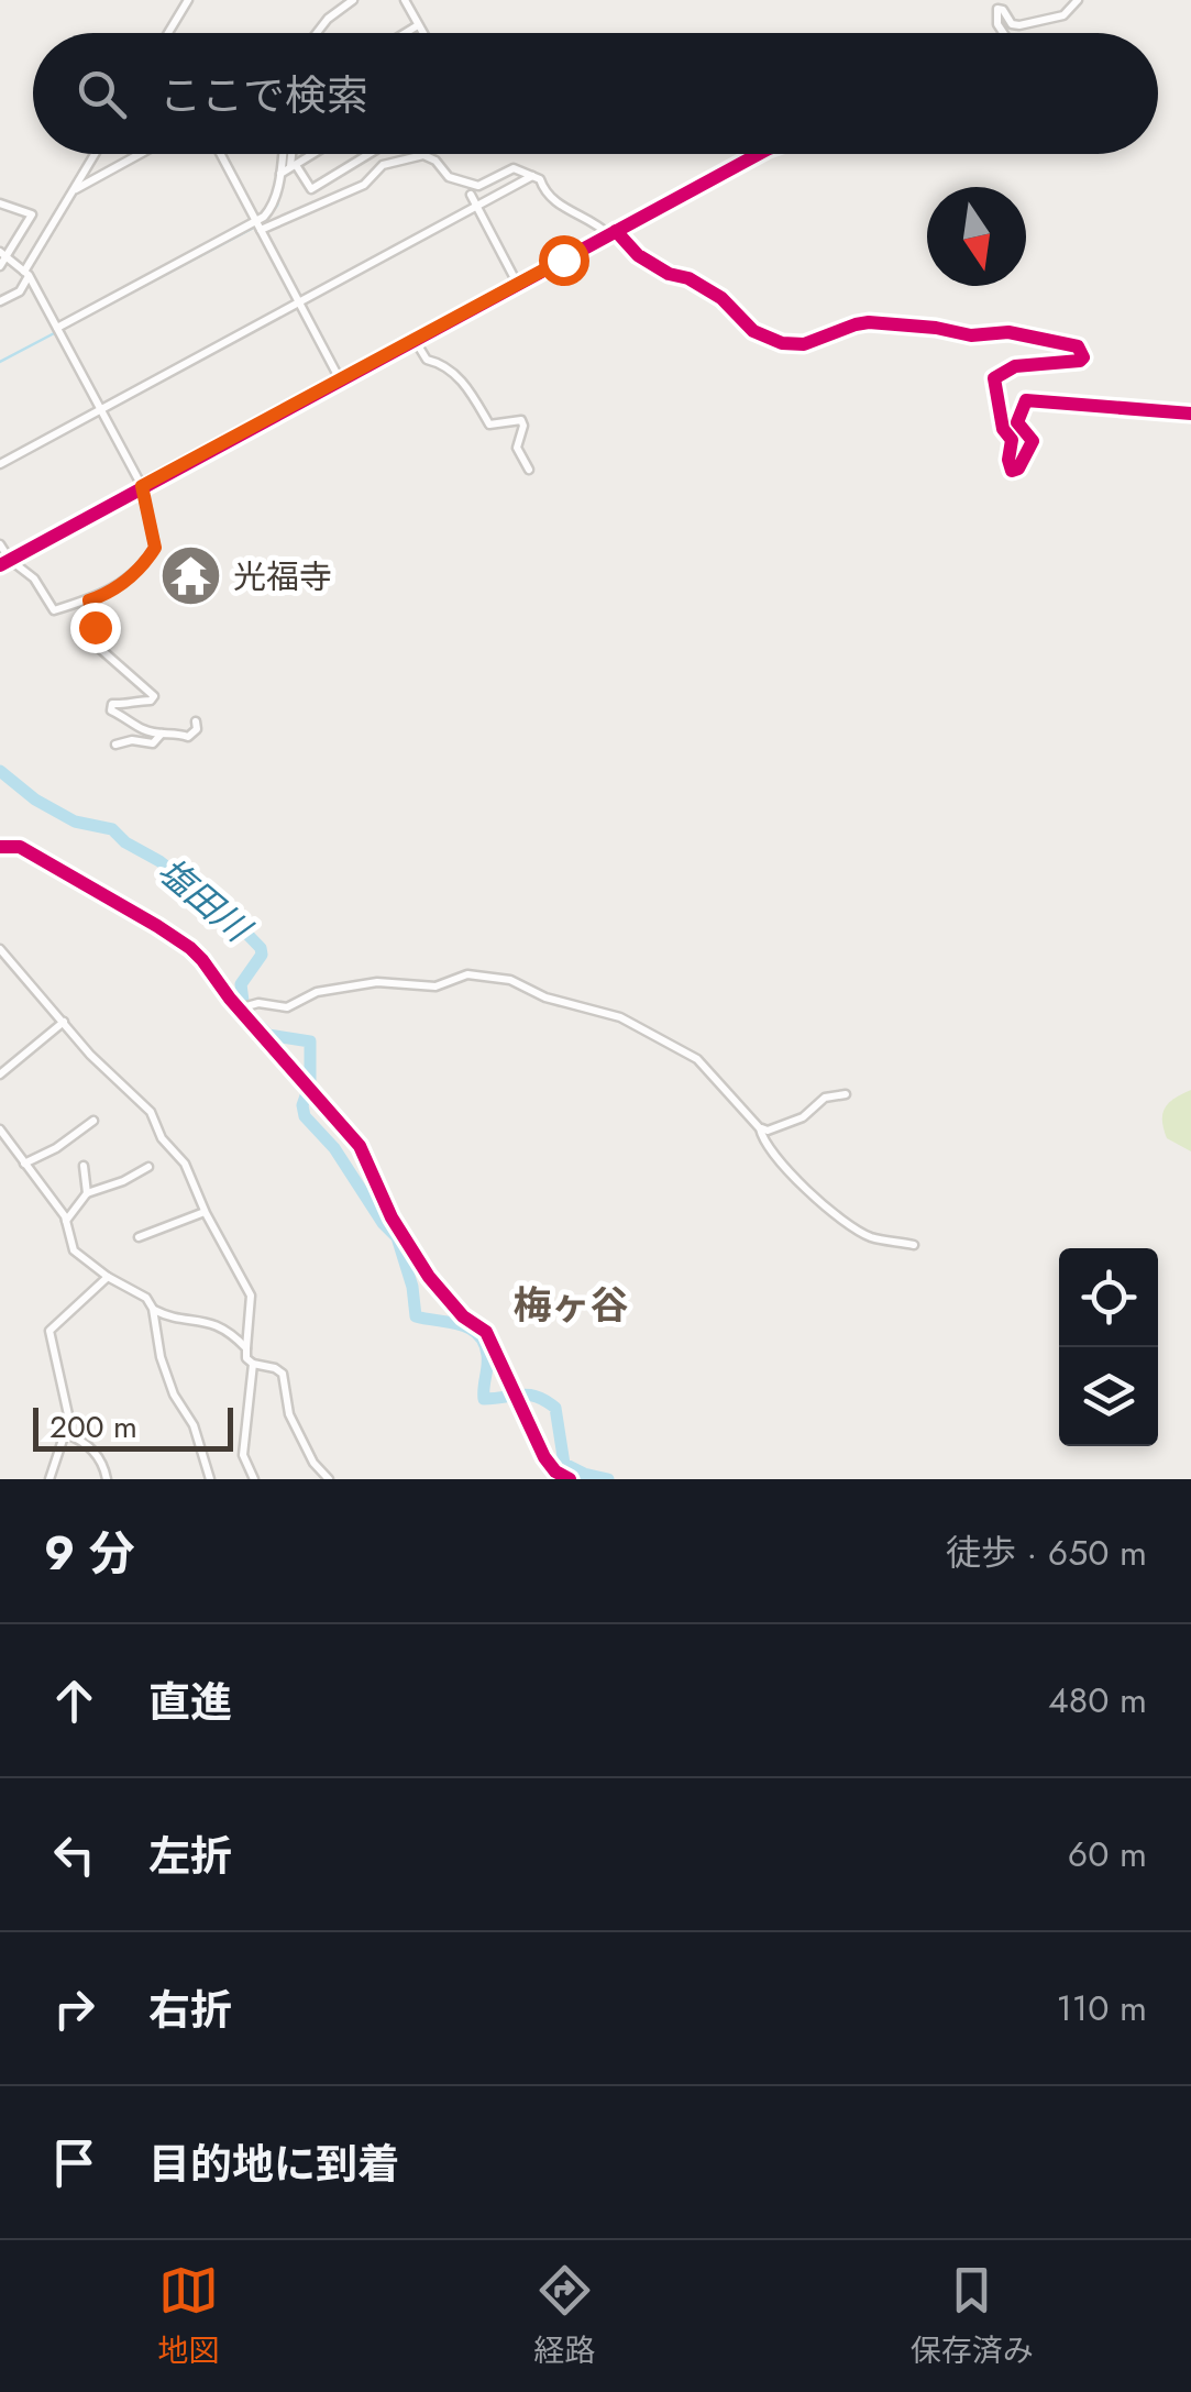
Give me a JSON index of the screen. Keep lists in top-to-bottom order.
{
  "districts": ["梅ヶ谷"],
  "water": ["塩田川"],
  "places": {
    "temple": ["光福寺"]
  },
  "scale_bar": "200 m",
  "north": "bottom",
  "page": {
    "search": "ここで検索",
    "scale": "200 m",
    "heading": ["9 分", "徒歩 · 650 m"],
    "list": [
      ["直進", "480 m"],
      ["左折", "60 m"],
      ["右折", "110 m"],
      "目的地に到着"
    ],
    "nav": ["地図", "経路", "保存済み"]
  }
}
